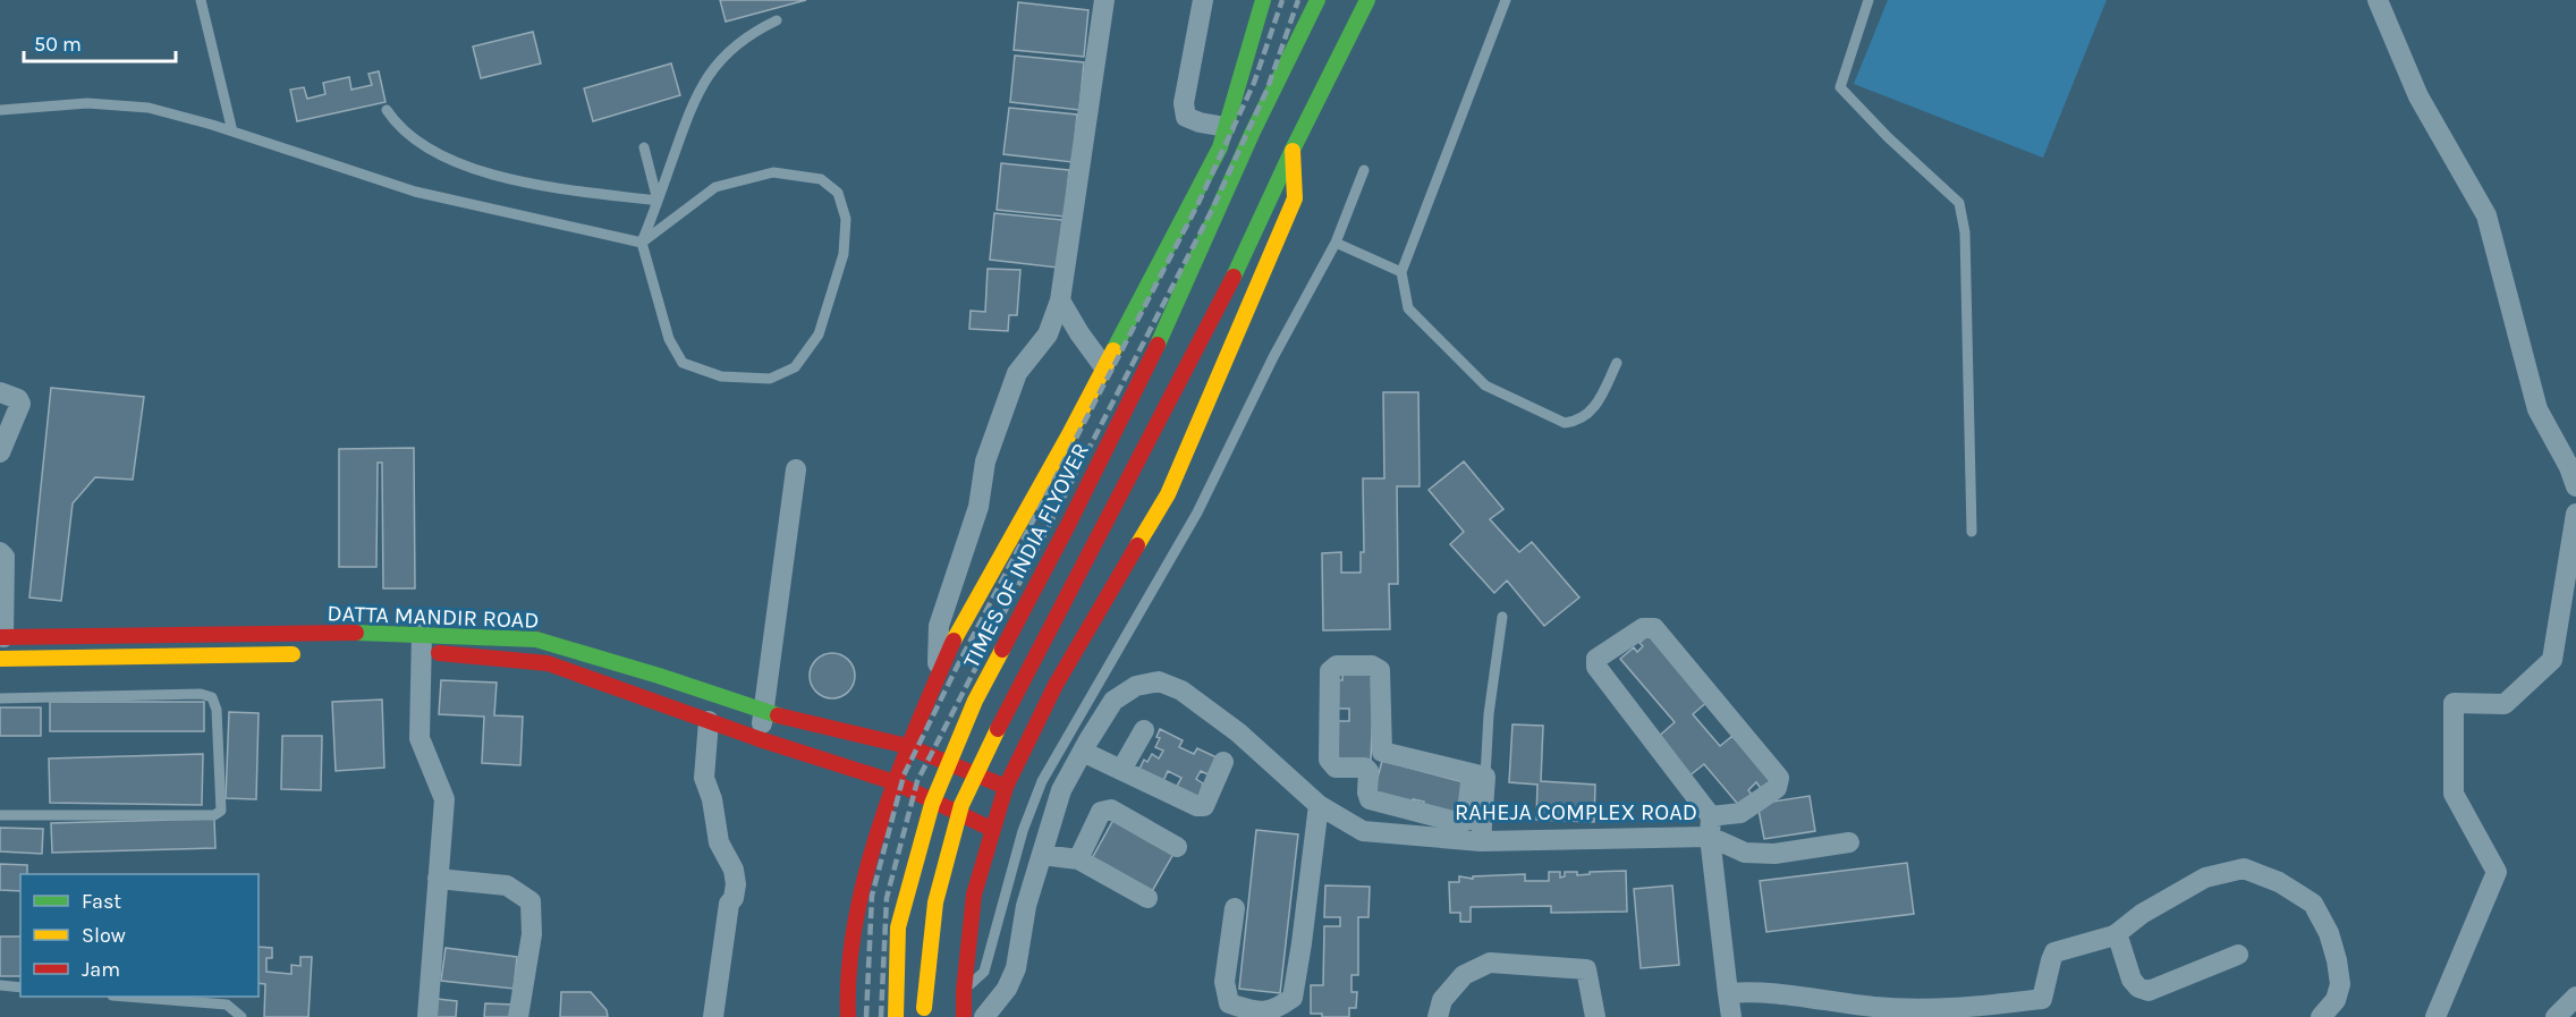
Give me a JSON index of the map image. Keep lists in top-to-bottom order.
{
  "streets": {
    "main road": ["TIMES OF INDIA FLYOVER", "DATTA MANDIR ROAD"],
    "street": ["RAHEJA COMPLEX ROAD"]
  },
  "legend": ["Fast", "Slow", "Jam"],
  "scale_bar": "50 m"
}
